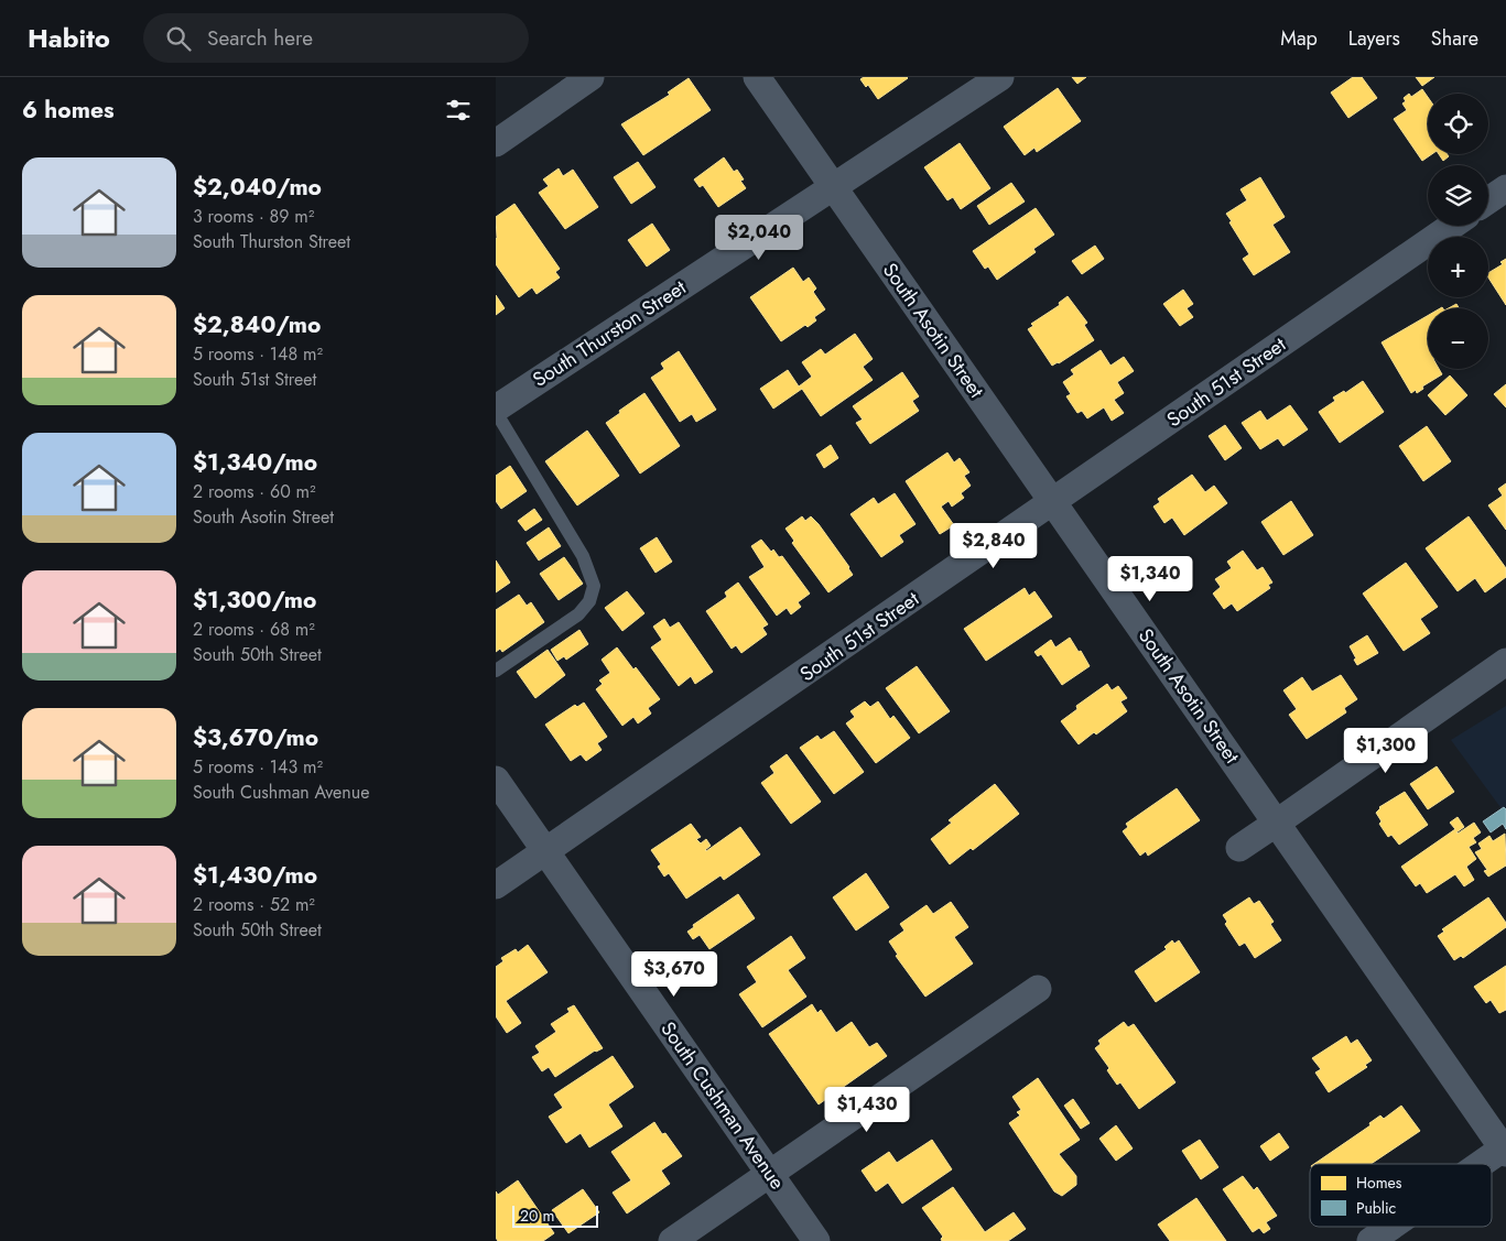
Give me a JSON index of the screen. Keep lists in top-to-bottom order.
{
  "streets": {
    "street": [
      "South Asotin Street",
      "South Thurston Street",
      "South 51st Street",
      "South Cushman Avenue"
    ]
  },
  "crossings": [
    ["South Asotin Street", "South Thurston Street"],
    ["South Asotin Street", "South 51st Street"],
    ["South 51st Street", "South Cushman Avenue"]
  ],
  "legend": ["Homes", "Public"],
  "scale_bar": "20 m",
  "page": {
    "header": "Habito",
    "search": "Search here",
    "nav": ["Map", "Layers", "Share"],
    "heading": "6 homes",
    "map_buttons": ["+", "−"],
    "list": [
      {
        "name": "$2,040/mo",
        "note": "3 rooms · 89 m² · South Thurston Street"
      },
      {
        "name": "$2,840/mo",
        "note": "5 rooms · 148 m² · South 51st Street"
      },
      {
        "name": "$1,340/mo",
        "note": "2 rooms · 60 m² · South Asotin Street"
      },
      {
        "name": "$1,300/mo",
        "note": "2 rooms · 68 m² · South 50th Street"
      },
      {
        "name": "$3,670/mo",
        "note": "5 rooms · 143 m² · South Cushman Avenue"
      },
      {
        "name": "$1,430/mo",
        "note": "2 rooms · 52 m² · South 50th Street"
      }
    ],
    "price": [
      "$2,040",
      "$2,840",
      "$1,340",
      "$1,300",
      "$3,670",
      "$1,430"
    ],
    "scale": "20 m"
  }
}
